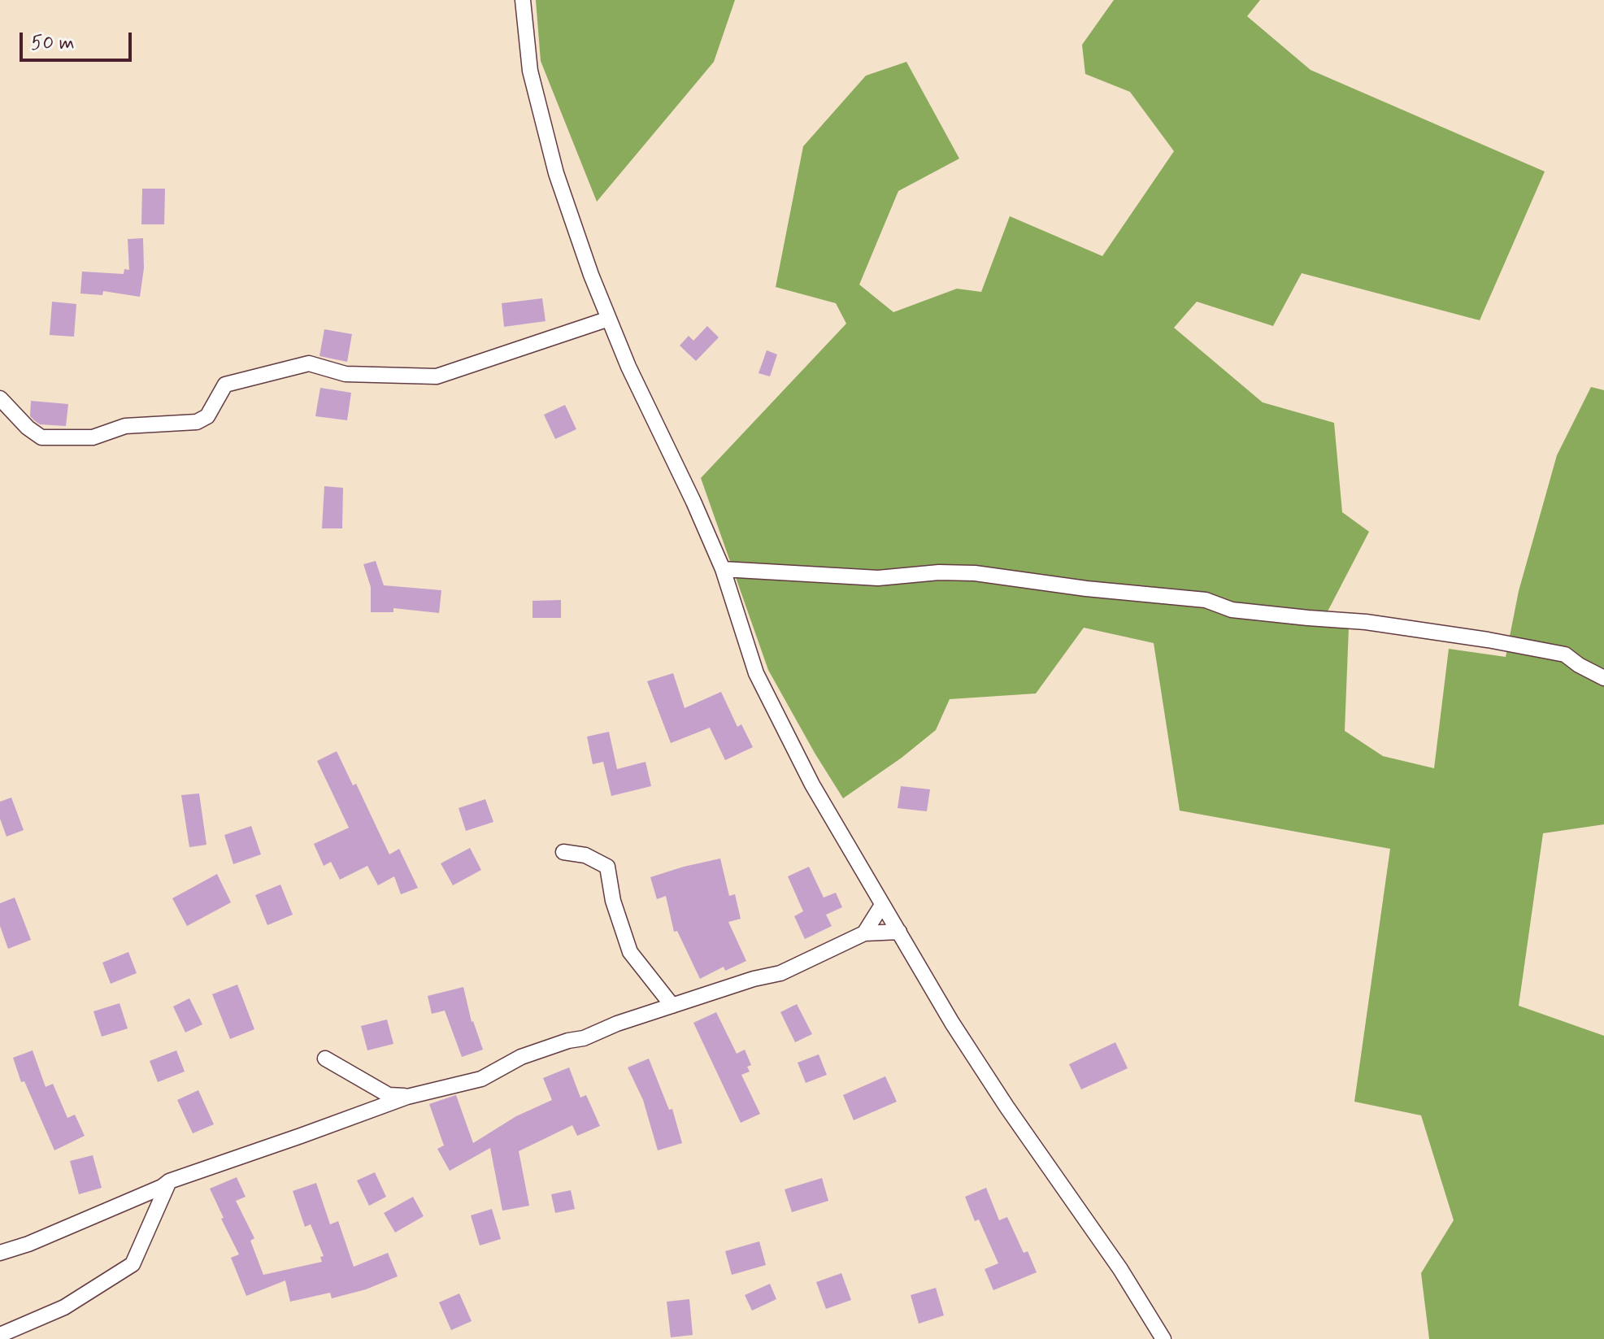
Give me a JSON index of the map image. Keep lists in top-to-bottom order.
{
  "scale_bar": "50 m"
}
